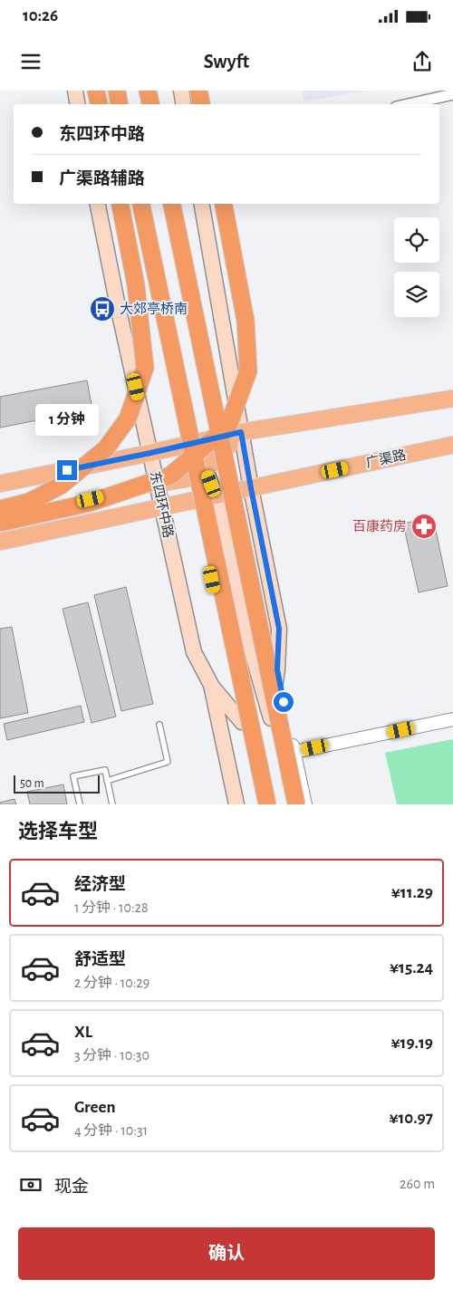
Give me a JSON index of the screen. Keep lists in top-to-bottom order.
{
  "streets": {
    "main road": ["广渠路", "东四环中路"]
  },
  "crossings": [
    ["广渠路", "东四环中路"]
  ],
  "places": {
    "bus stop": ["大郊亭桥南"],
    "pharmacy": ["百康药房"]
  },
  "scale_bar": "50 m",
  "page": {
    "status": "10:26",
    "header": "Swyft",
    "banner": ["东四环中路", "广渠路辅路"],
    "bubble": "1 分钟",
    "scale": "50 m",
    "heading": "选择车型",
    "list": [
      {
        "name": "经济型",
        "note": "1 分钟 · 10:28",
        "value": "¥11.29"
      },
      {
        "name": "舒适型",
        "note": "2 分钟 · 10:29",
        "value": "¥15.24"
      },
      {
        "name": "XL",
        "note": "3 分钟 · 10:30",
        "value": "¥19.19"
      },
      {
        "name": "Green",
        "note": "4 分钟 · 10:31",
        "value": "¥10.97"
      }
    ],
    "pay": ["现金", "260 m"],
    "buttons": "确认"
  }
}
